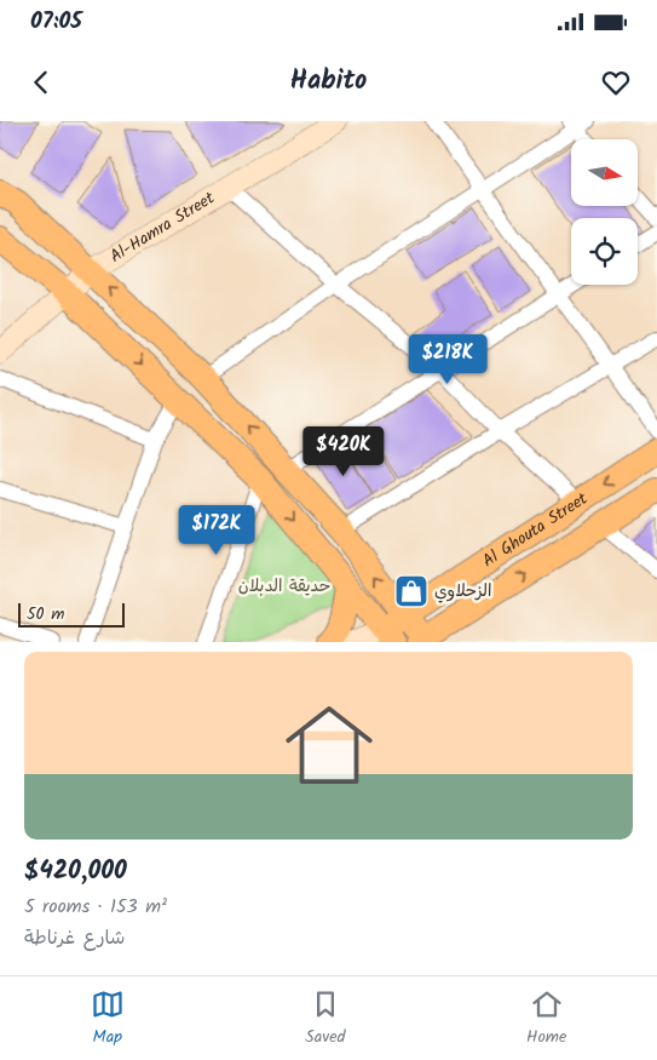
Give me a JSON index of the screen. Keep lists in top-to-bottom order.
{
  "streets": {
    "main road": ["Al-Hamra Street", "Al Ghouta Street"]
  },
  "parks": ["حديقة الدبلان"],
  "places": {
    "shop": ["الزحلاوي"]
  },
  "scale_bar": "50 m",
  "north": "right",
  "page": {
    "status": "07:05",
    "header": "Habito",
    "price": ["$218K", "$420K", "$172K"],
    "scale": "50 m",
    "list": [
      {
        "name": "$420,000",
        "note": "5 rooms · 153 m² · شارع غرناطة"
      }
    ],
    "tabs": ["Map", "Saved", "Home"]
  }
}
